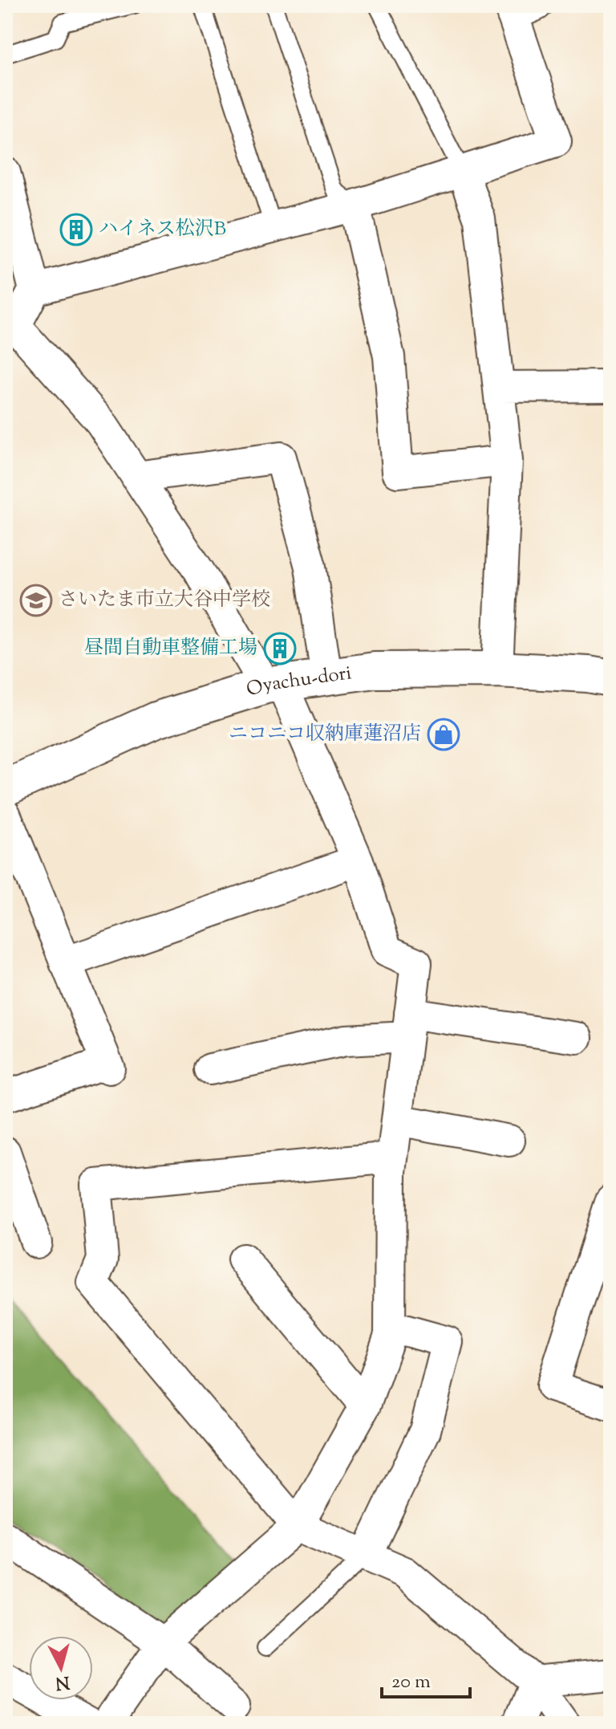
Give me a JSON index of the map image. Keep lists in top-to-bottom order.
{
  "streets": {
    "street": ["Oyachu-dori"]
  },
  "places": {
    "building": ["ハイネス松沢B", "昼間自動車整備工場"],
    "school or university": ["さいたま市立大谷中学校"],
    "shop": ["ニコニコ収納庫蓮沼店"]
  },
  "scale_bar": "20 m",
  "north": "bottom"
}
